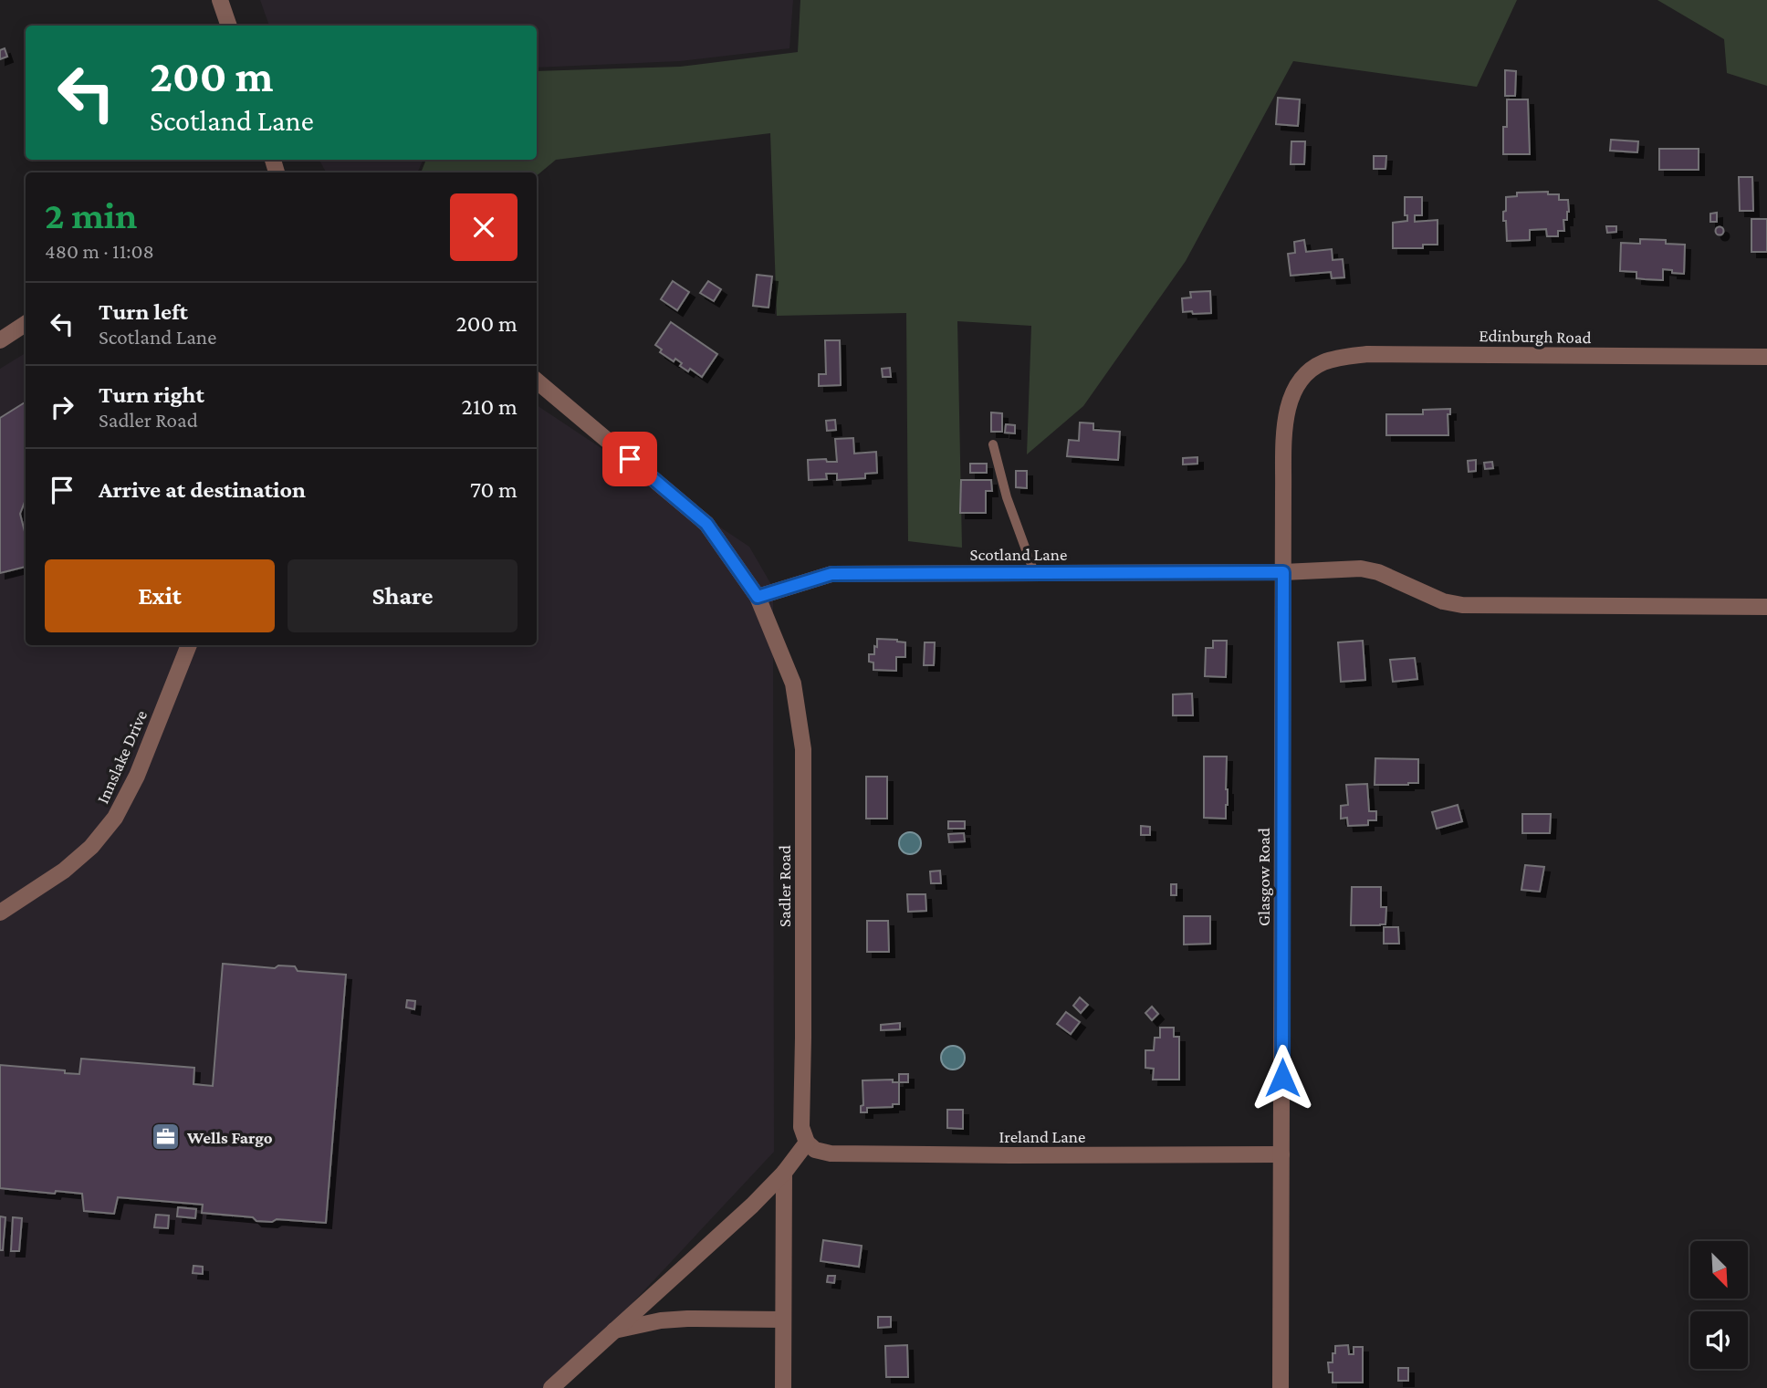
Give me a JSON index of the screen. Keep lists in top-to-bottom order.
{
  "streets": {
    "street": [
      "Edinburgh Road",
      "Scotland Lane",
      "Innslake Drive",
      "Glasgow Road",
      "Sadler Road",
      "Ireland Lane"
    ]
  },
  "crossings": [
    ["Edinburgh Road", "Glasgow Road"],
    ["Scotland Lane", "Glasgow Road"],
    ["Scotland Lane", "Sadler Road"],
    ["Glasgow Road", "Ireland Lane"],
    ["Sadler Road", "Ireland Lane"]
  ],
  "places": {
    "office": ["Wells Fargo"]
  },
  "north": "bottom right",
  "page": {
    "turn": ["200 m", "Scotland Lane"],
    "heading": ["2 min", "480 m · 11:08"],
    "list": [
      {
        "name": "Turn left",
        "note": "Scotland Lane",
        "value": "200 m"
      },
      {
        "name": "Turn right",
        "note": "Sadler Road",
        "value": "210 m"
      },
      {
        "name": "Arrive at destination",
        "value": "70 m"
      }
    ],
    "buttons": ["Exit", "Share"]
  }
}
